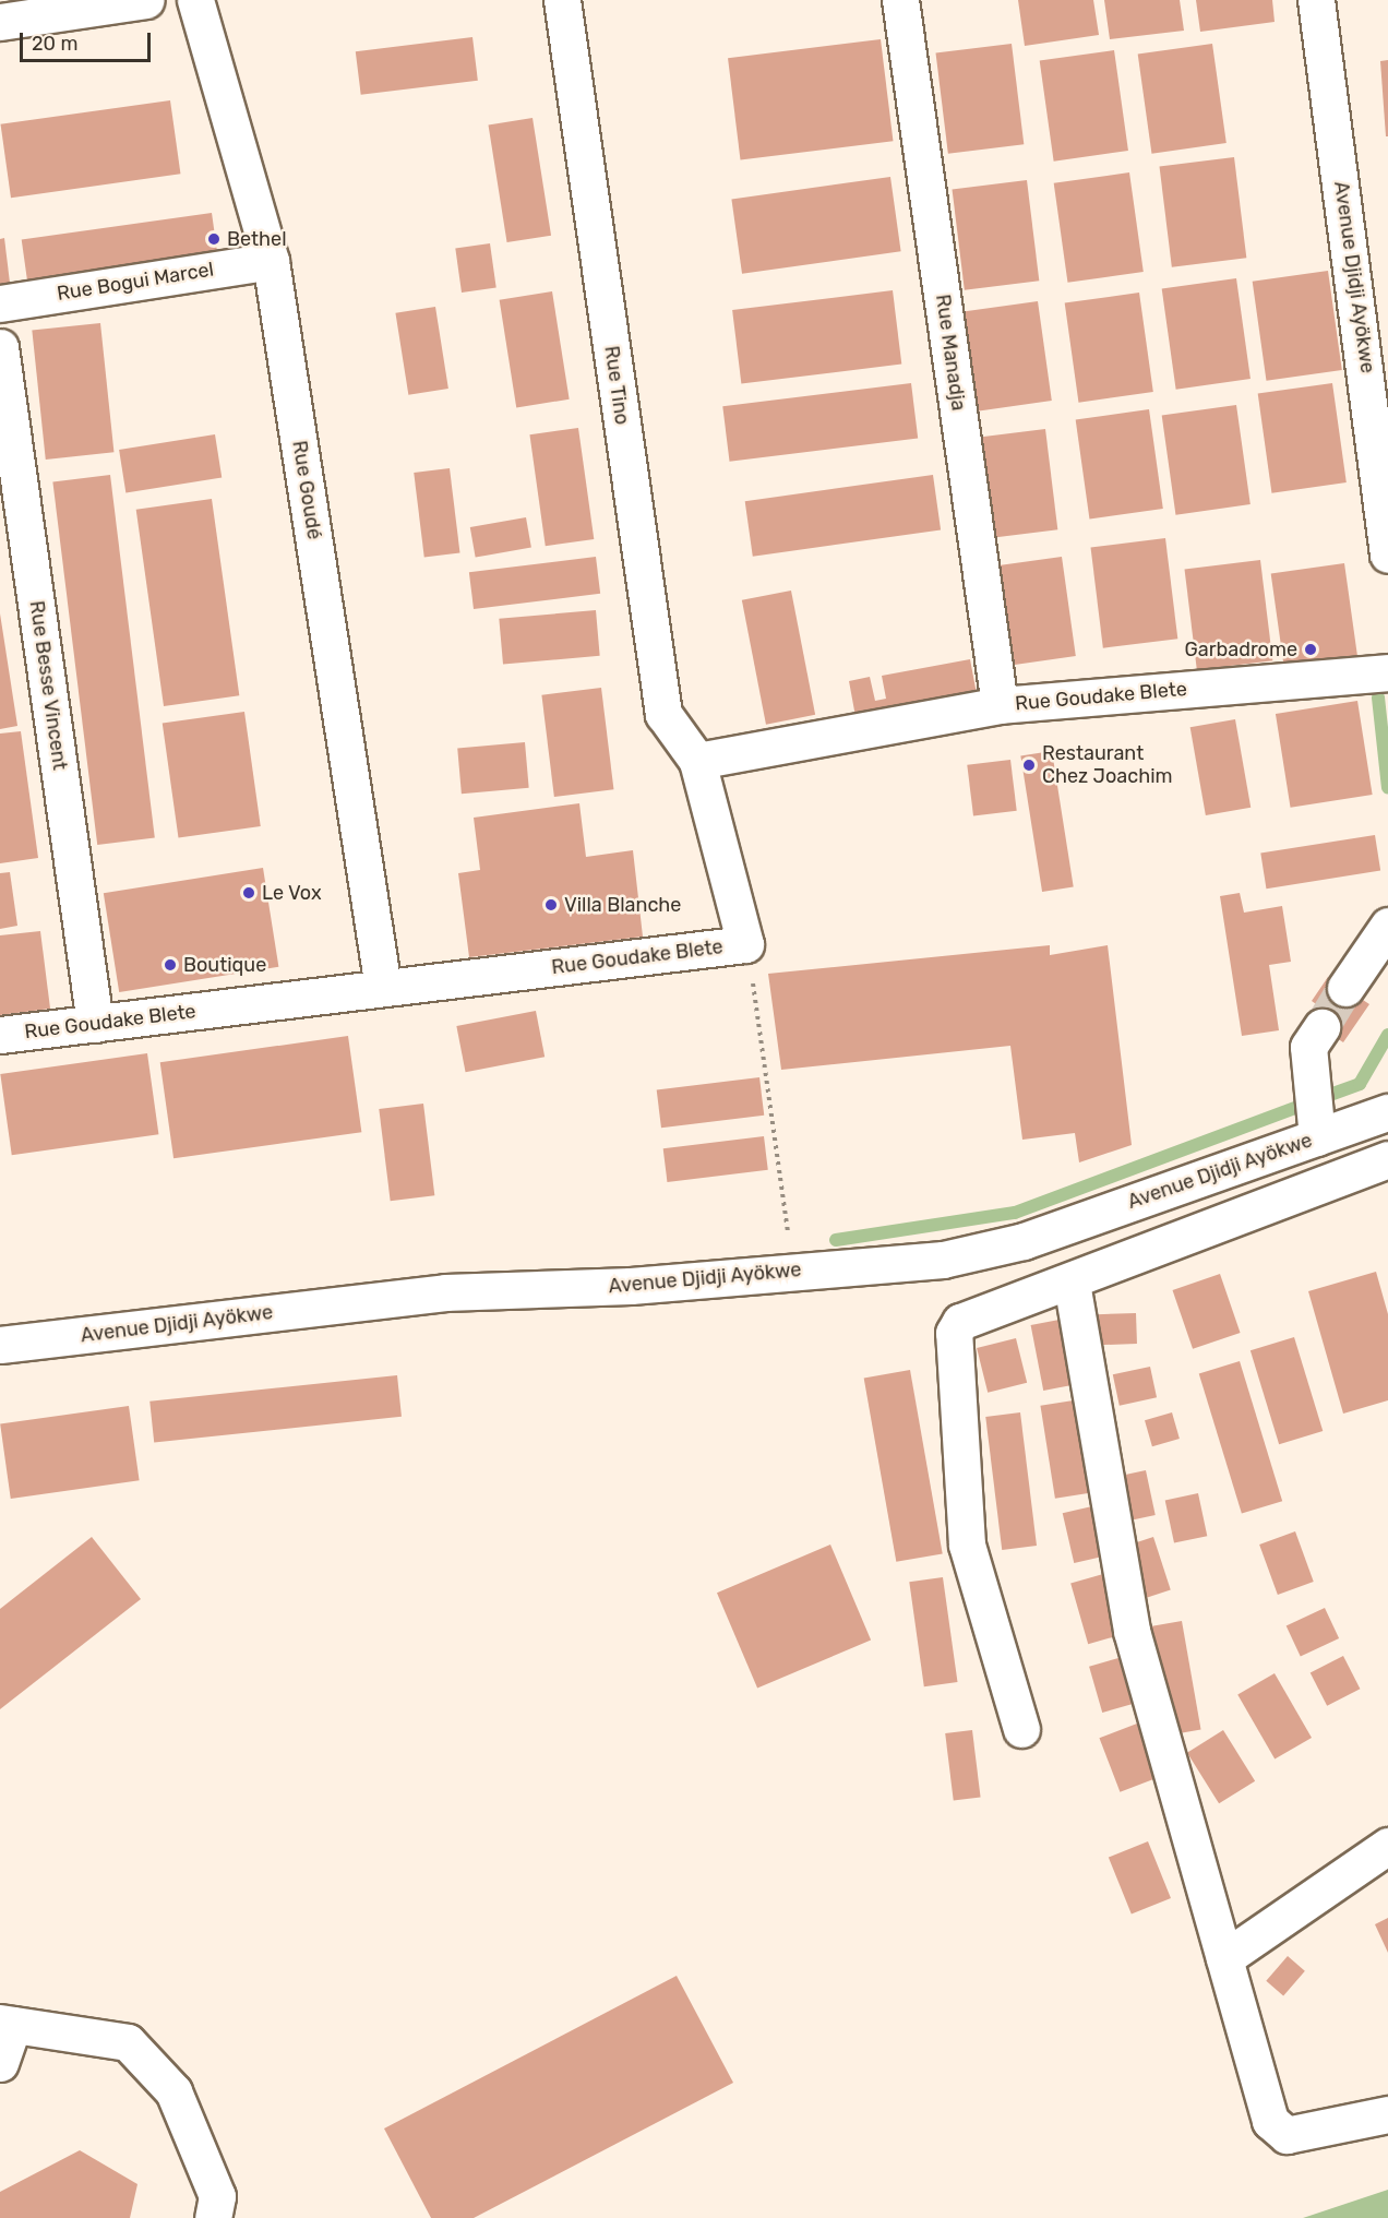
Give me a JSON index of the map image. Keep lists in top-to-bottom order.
{
  "streets": {
    "street": [
      "Avenue Djidji Ayökwe",
      "Rue Bogui Marcel",
      "Rue Manadja",
      "Rue Tino",
      "Rue Goudé",
      "Rue Besse Vincent",
      "Rue Goudake Blete"
    ]
  },
  "crossings": [
    ["Rue Bogui Marcel", "Rue Goudé"],
    ["Rue Manadja", "Rue Goudake Blete"],
    ["Rue Tino", "Rue Goudake Blete"],
    ["Rue Goudé", "Rue Goudake Blete"],
    ["Rue Besse Vincent", "Rue Goudake Blete"]
  ],
  "places": [
    "Bethel",
    "Garbadrome",
    "Restaurant Chez Joachim",
    "Le Vox",
    "Villa Blanche",
    "Boutique"
  ],
  "scale_bar": "20 m"
}
